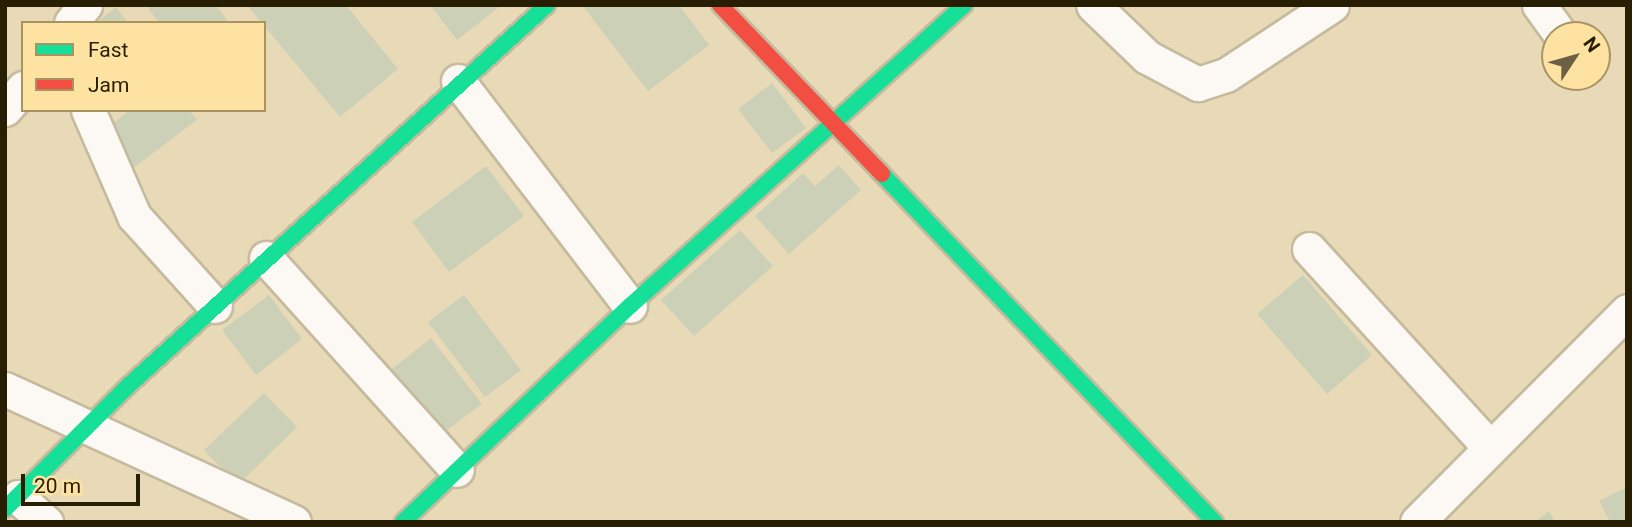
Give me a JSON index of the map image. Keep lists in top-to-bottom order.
{
  "legend": ["Fast", "Jam"],
  "scale_bar": "20 m",
  "north": "top right"
}
